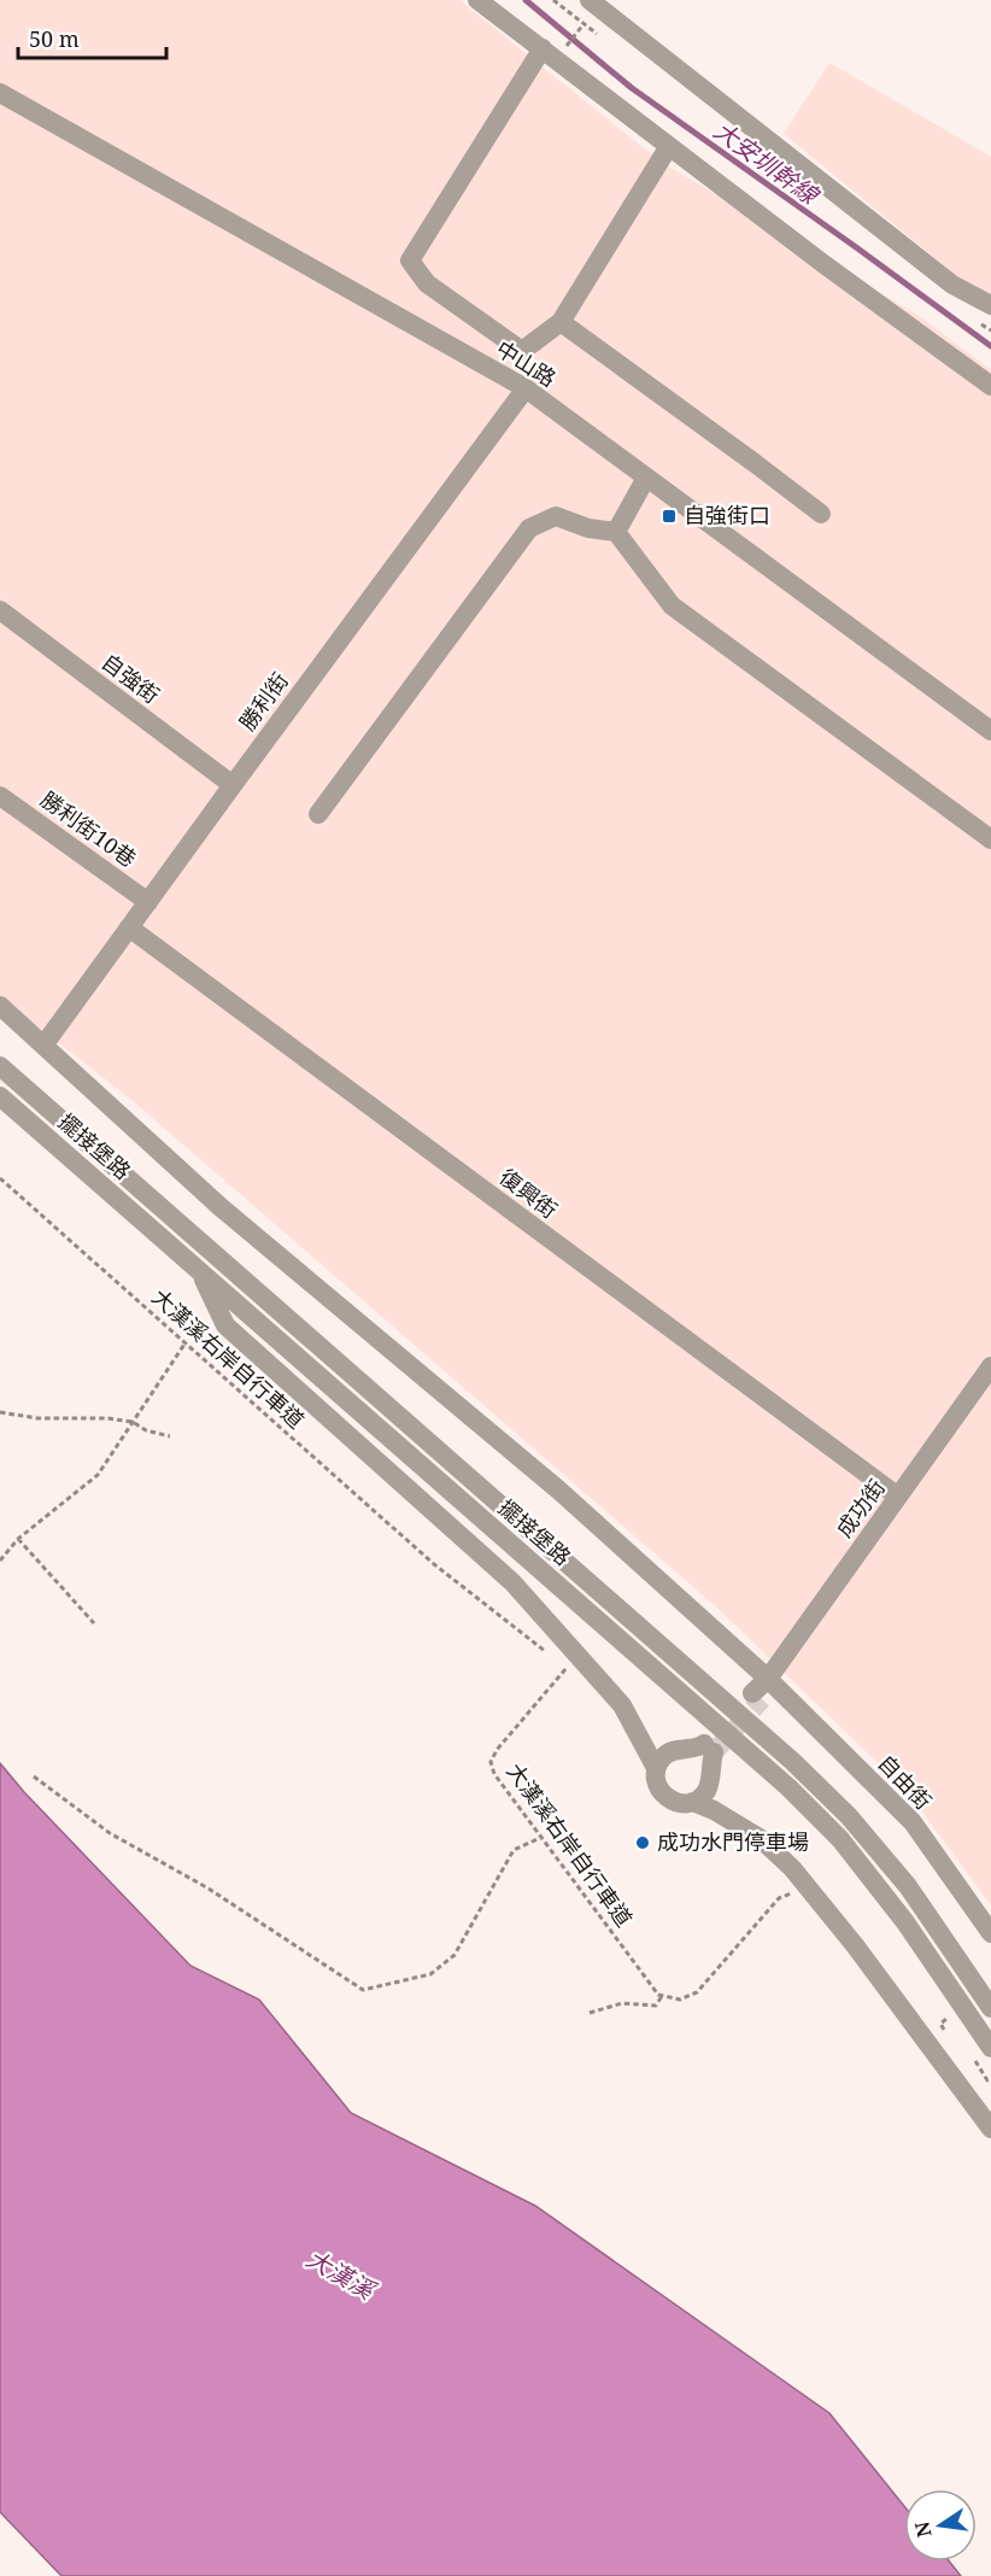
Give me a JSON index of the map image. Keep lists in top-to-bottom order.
{
  "streets": {
    "street": [
      "中山路",
      "自強街",
      "勝利街",
      "勝利街10巷",
      "擺接堡路",
      "復興街",
      "成功街",
      "自由街"
    ],
    "path": ["大漢溪右岸自行車道"]
  },
  "crossings": [
    ["中山路", "勝利街"],
    ["自強街", "勝利街"],
    ["勝利街", "勝利街10巷"],
    ["勝利街", "復興街"],
    ["勝利街", "自由街"],
    ["復興街", "成功街"],
    ["成功街", "自由街"]
  ],
  "water": ["大安圳幹線", "大漢溪"],
  "places": {
    "transit": ["自強街口"],
    "other": ["成功水門停車場"]
  },
  "scale_bar": "50 m",
  "north": "left"
}
